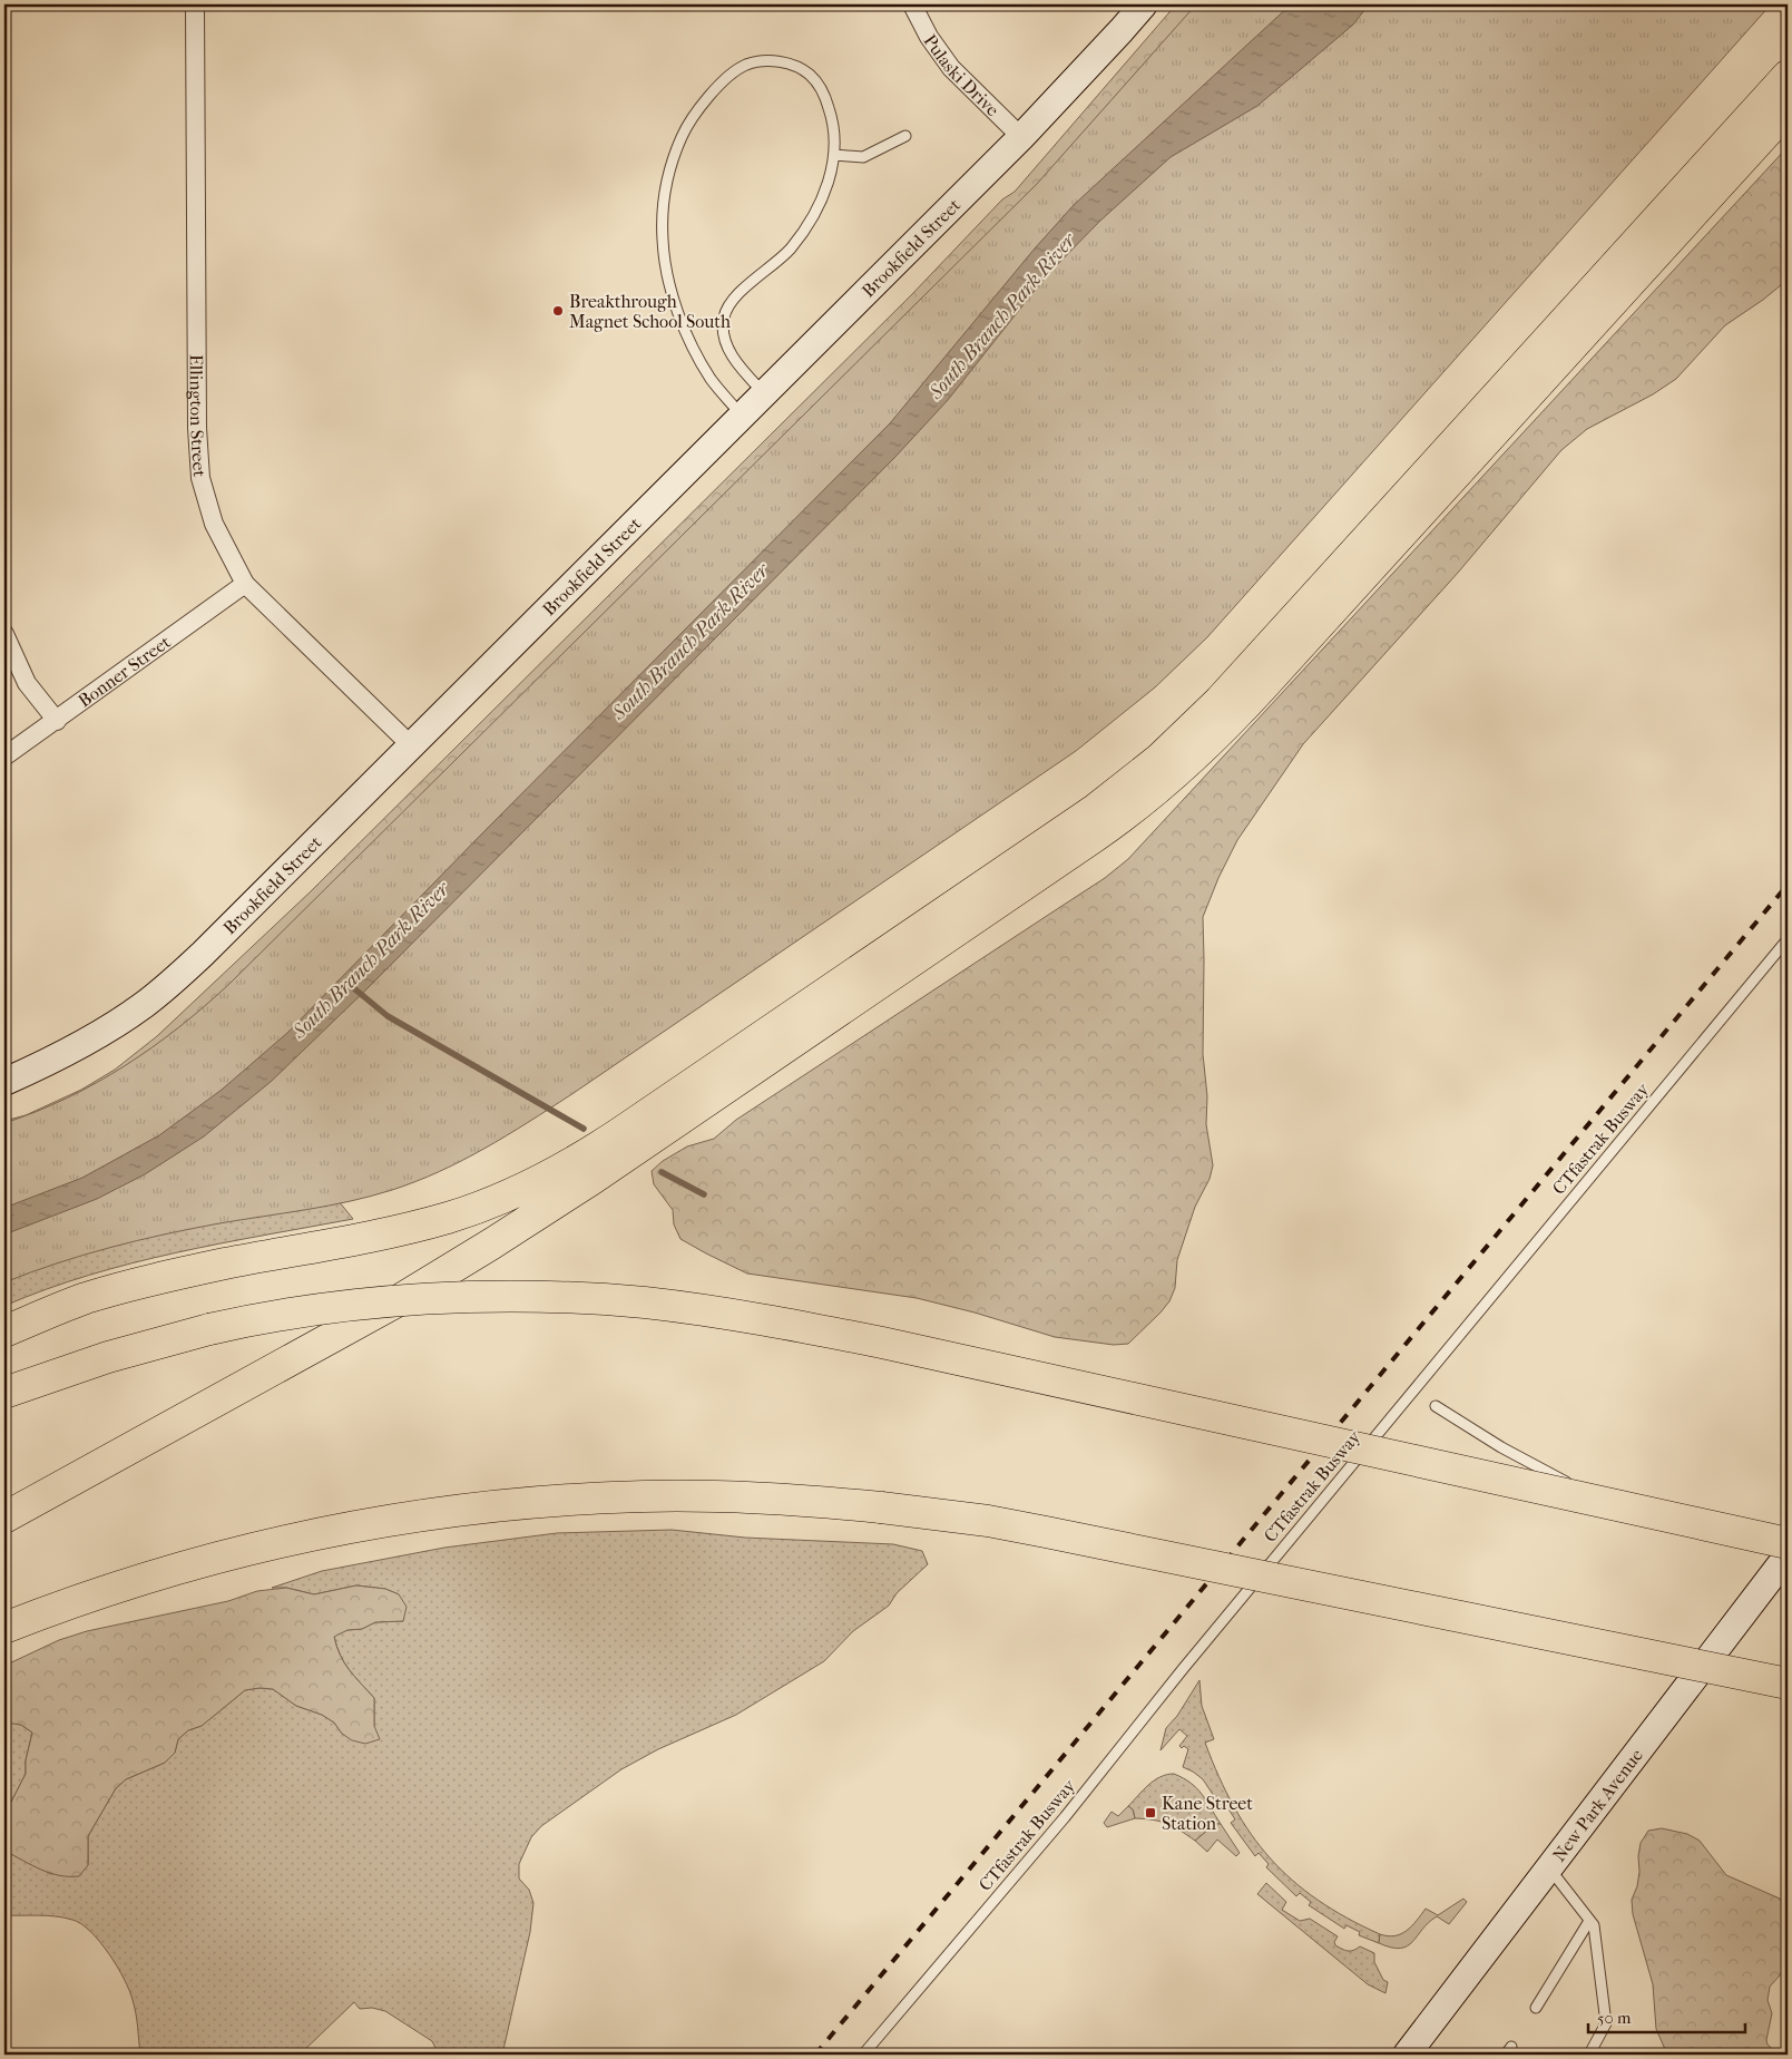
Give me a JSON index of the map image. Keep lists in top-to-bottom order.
{
  "streets": {
    "street": [
      "Pulaski Drive",
      "Brookfield Street",
      "Ellington Street",
      "Bonner Street",
      "New Park Avenue"
    ],
    "lane": ["CTfastrak Busway"]
  },
  "crossings": [
    ["Pulaski Drive", "Brookfield Street"],
    ["Brookfield Street", "Ellington Street"],
    ["Ellington Street", "Bonner Street"]
  ],
  "water": ["South Branch Park River"],
  "places": {
    "other": ["Breakthrough Magnet School South"],
    "transit": ["Kane Street Station"]
  },
  "scale_bar": "50 m"
}
